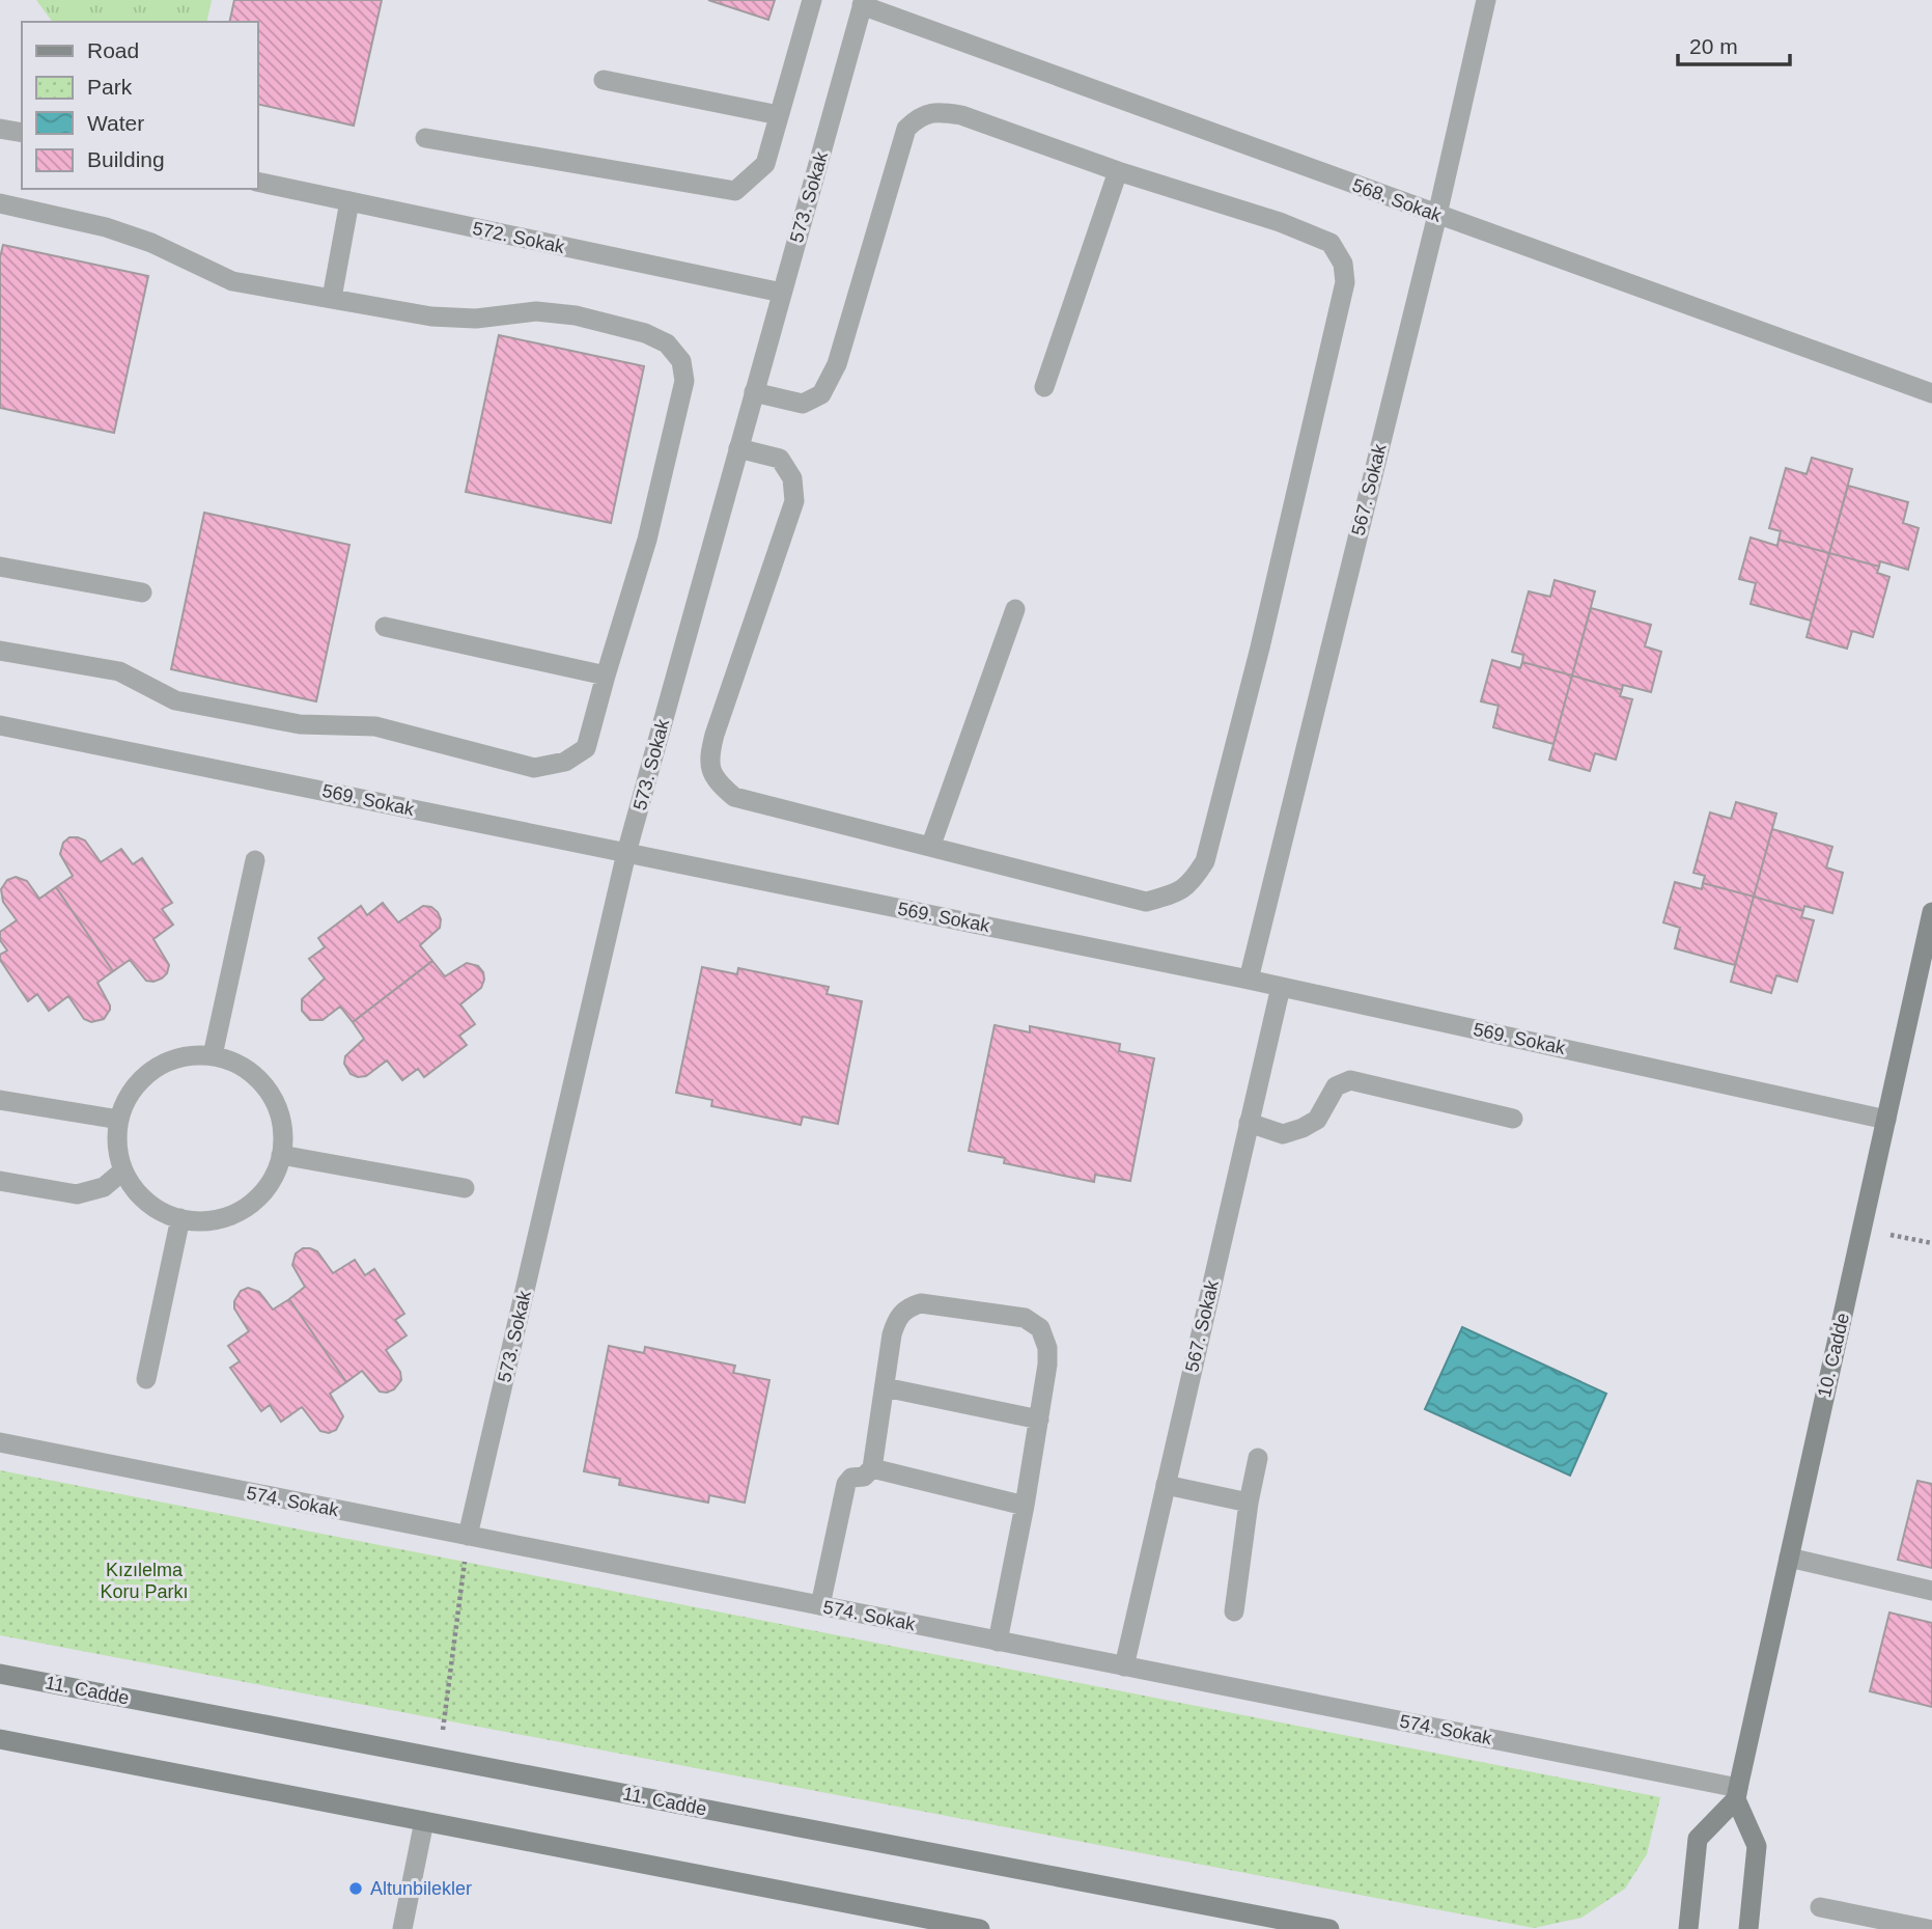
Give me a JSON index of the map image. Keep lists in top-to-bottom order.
{
  "streets": {
    "main road": ["10. Cadde", "11. Cadde"],
    "street": [
      "573. Sokak",
      "568. Sokak",
      "572. Sokak",
      "567. Sokak",
      "569. Sokak",
      "574. Sokak"
    ]
  },
  "crossings": [
    ["573. Sokak", "568. Sokak"],
    ["573. Sokak", "572. Sokak"],
    ["573. Sokak", "569. Sokak"],
    ["573. Sokak", "574. Sokak"],
    ["568. Sokak", "567. Sokak"],
    ["567. Sokak", "569. Sokak"],
    ["567. Sokak", "574. Sokak"],
    ["569. Sokak", "10. Cadde"],
    ["10. Cadde", "574. Sokak"]
  ],
  "parks": ["Kızılelma Koru Parkı"],
  "places": ["Altunbilekler"],
  "legend": [
    "Road",
    "Park",
    "Water",
    "Building"
  ],
  "scale_bar": "20 m"
}
